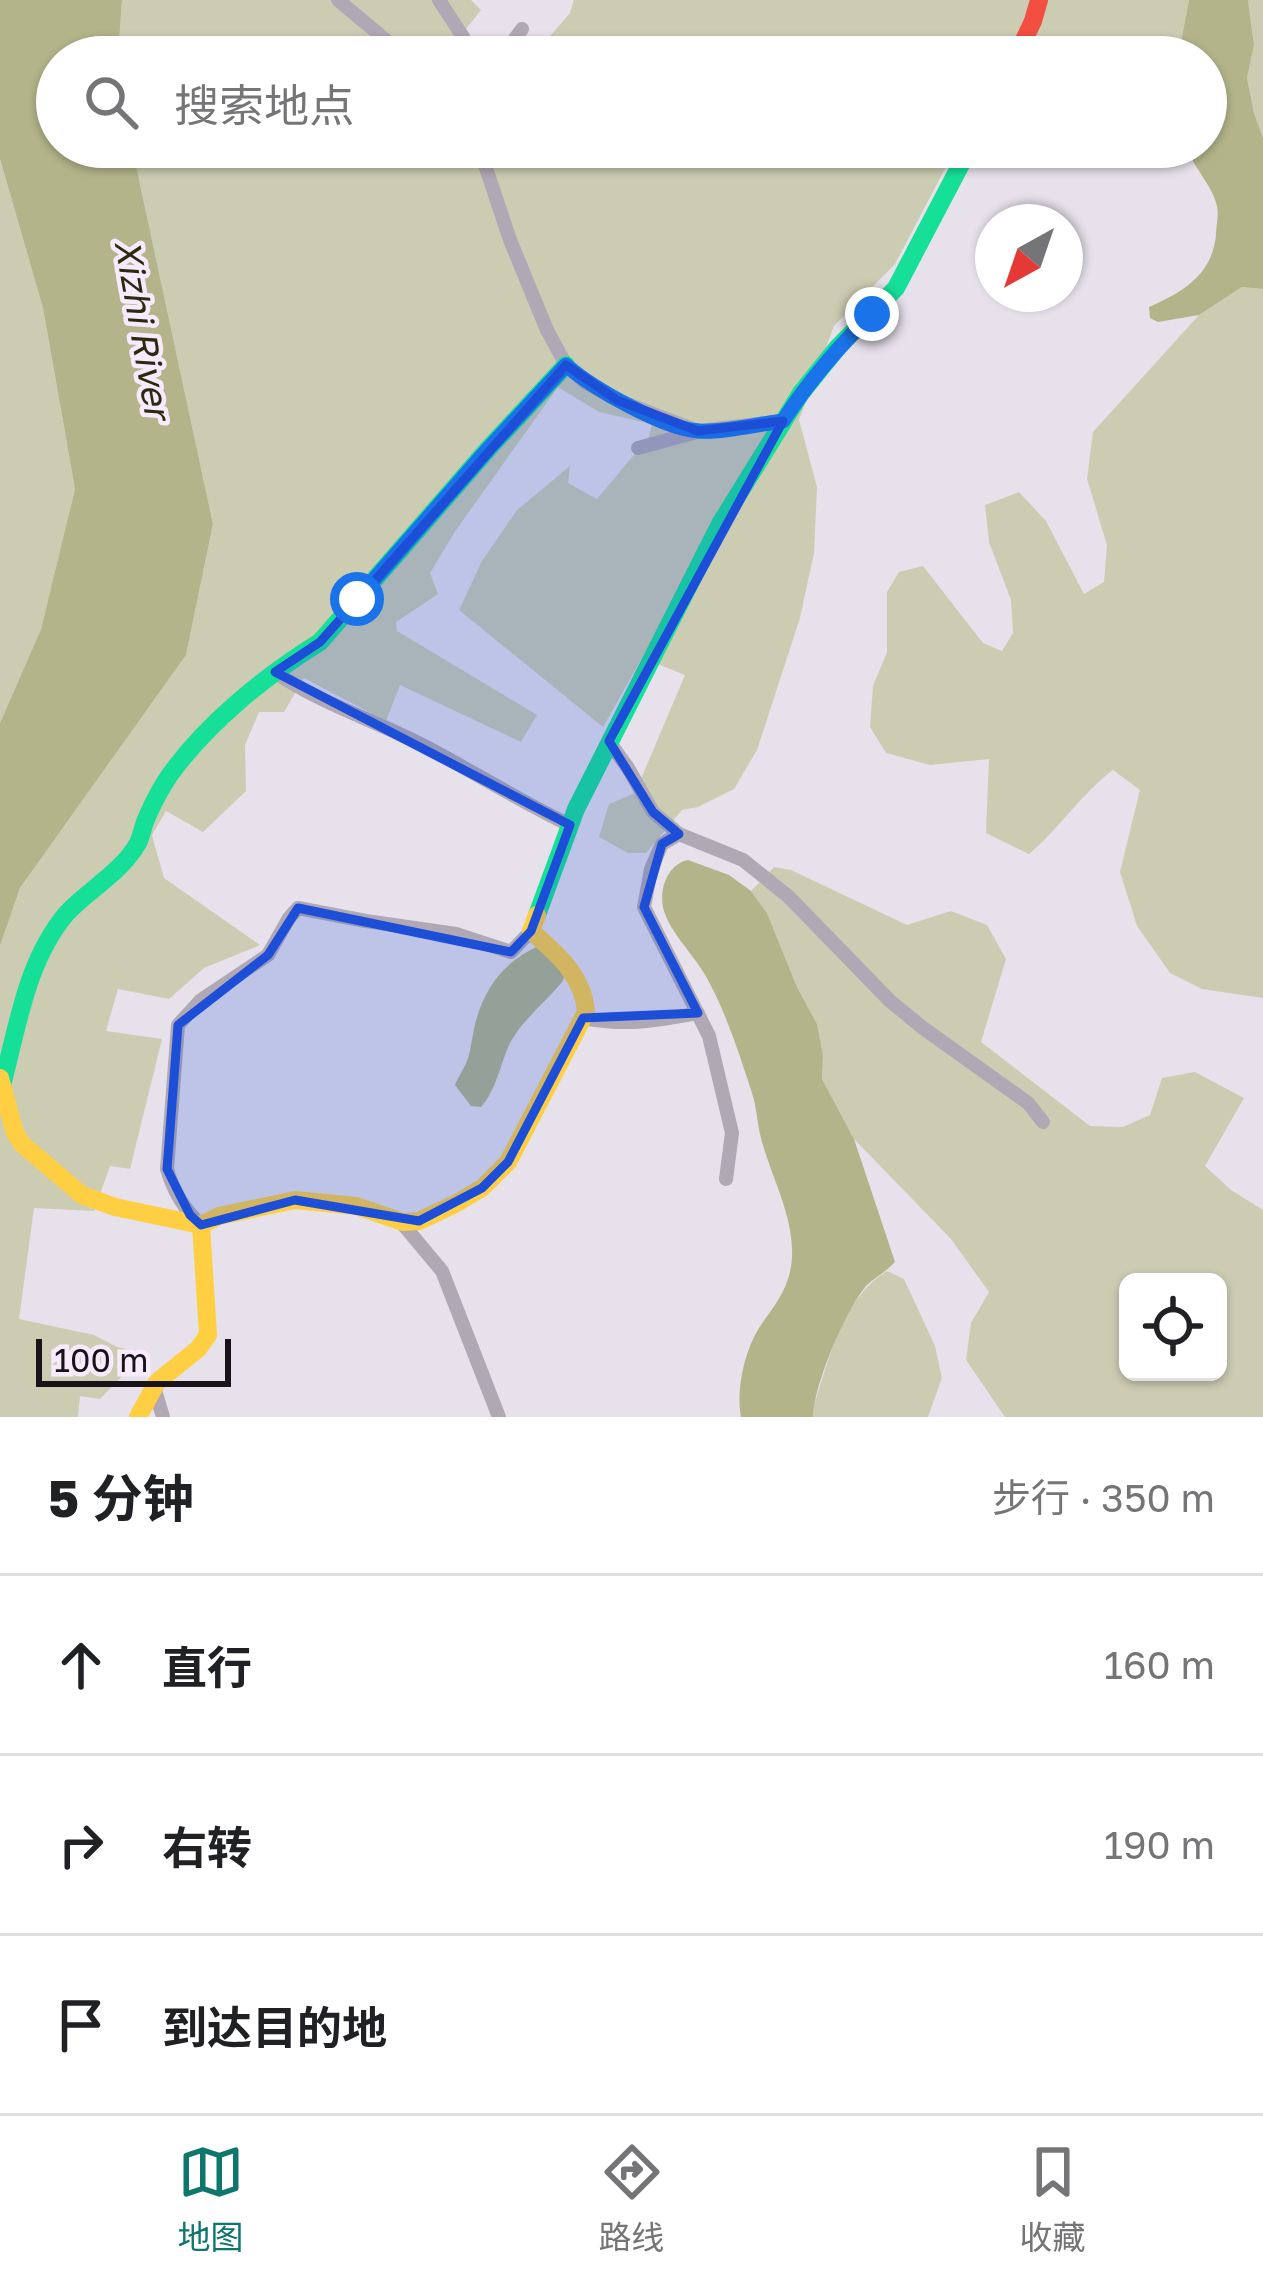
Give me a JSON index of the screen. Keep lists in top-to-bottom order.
{
  "water": ["Xizhi River"],
  "scale_bar": "100 m",
  "north": "bottom left",
  "page": {
    "search": "搜索地点",
    "scale": "100 m",
    "heading": ["5 分钟", "步行 · 350 m"],
    "list": [
      ["直行", "160 m"],
      ["右转", "190 m"],
      "到达目的地"
    ],
    "nav": ["地图", "路线", "收藏"]
  }
}
